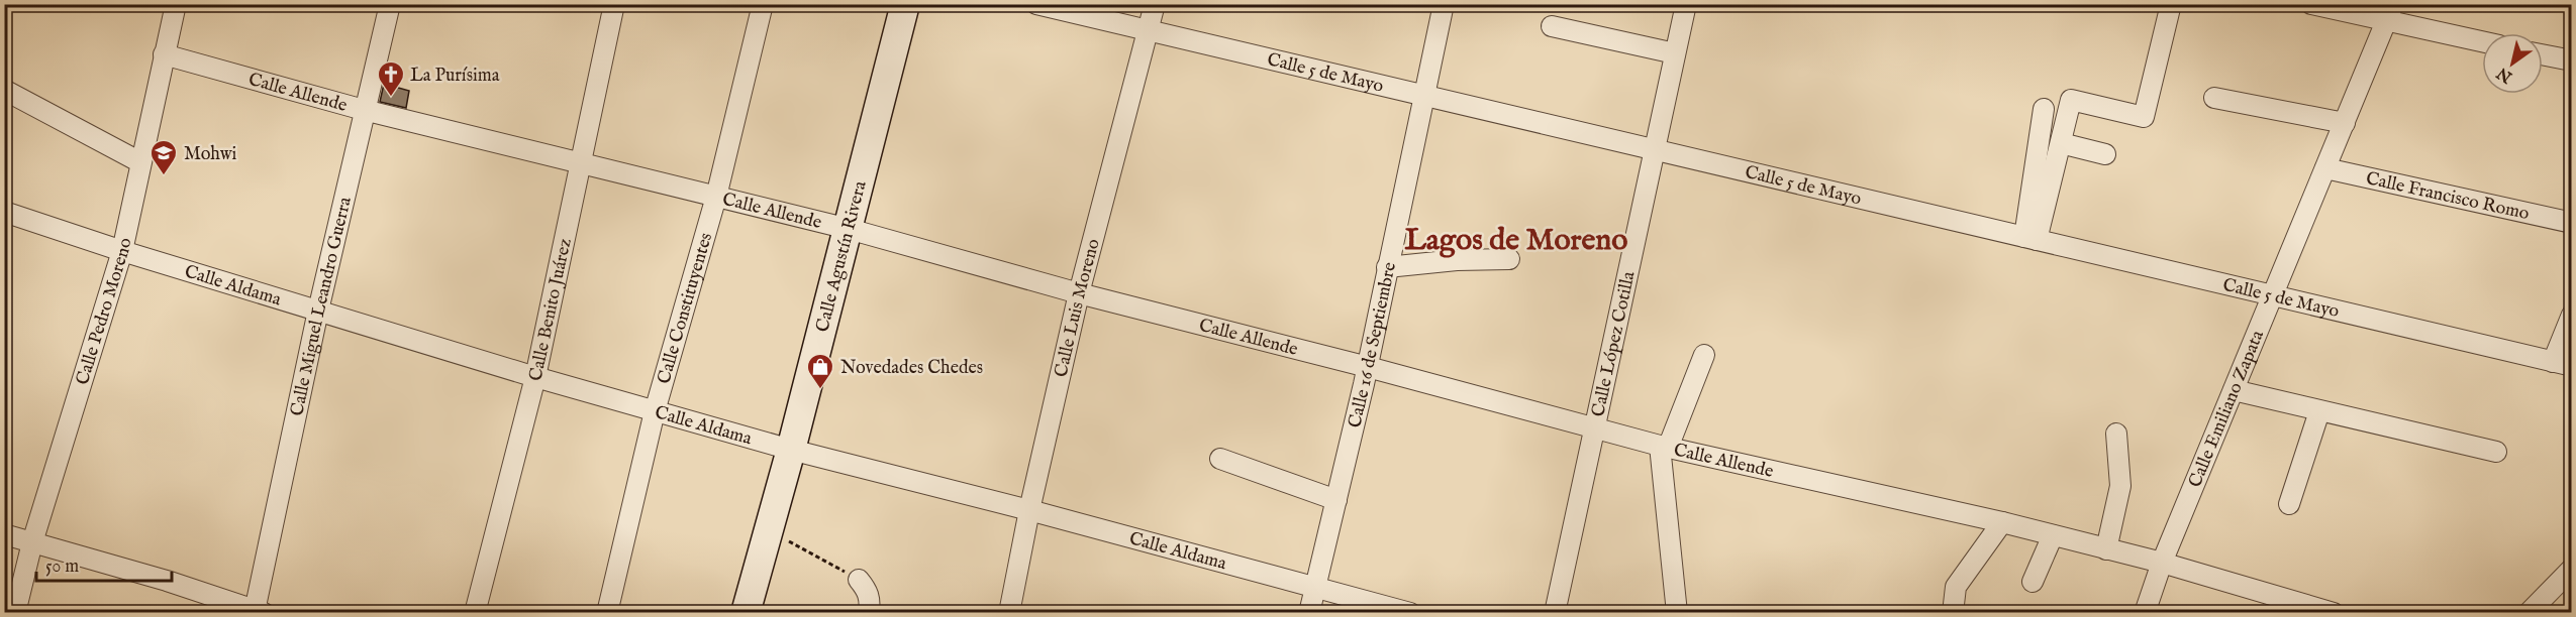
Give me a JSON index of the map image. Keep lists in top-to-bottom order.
{
  "streets": {
    "main road": ["Calle Agustín Rivera"],
    "street": [
      "Calle 5 de Mayo",
      "Calle Allende",
      "Calle Francisco Romo",
      "Calle Aldama",
      "Calle Miguel Leandro Guerra",
      "Calle Luis Moreno",
      "Calle Constituyentes",
      "Calle Benito Juárez",
      "Calle Pedro Moreno",
      "Calle López Cotilla",
      "Calle 16 de Septiembre",
      "Calle Emiliano Zapata"
    ]
  },
  "crossings": [
    ["Calle 5 de Mayo", "Calle Luis Moreno"],
    ["Calle 5 de Mayo", "Calle López Cotilla"],
    ["Calle 5 de Mayo", "Calle 16 de Septiembre"],
    ["Calle 5 de Mayo", "Calle Emiliano Zapata"],
    ["Calle Allende", "Calle Agustín Rivera"],
    ["Calle Allende", "Calle Miguel Leandro Guerra"],
    ["Calle Allende", "Calle Luis Moreno"],
    ["Calle Allende", "Calle Constituyentes"],
    ["Calle Allende", "Calle Benito Juárez"],
    ["Calle Allende", "Calle Pedro Moreno"],
    ["Calle Allende", "Calle López Cotilla"],
    ["Calle Allende", "Calle 16 de Septiembre"],
    ["Calle Allende", "Calle Emiliano Zapata"],
    ["Calle Francisco Romo", "Calle Emiliano Zapata"],
    ["Calle Agustín Rivera", "Calle Aldama"],
    ["Calle Aldama", "Calle Miguel Leandro Guerra"],
    ["Calle Aldama", "Calle Luis Moreno"],
    ["Calle Aldama", "Calle Constituyentes"],
    ["Calle Aldama", "Calle Benito Juárez"],
    ["Calle Aldama", "Calle Pedro Moreno"],
    ["Calle Aldama", "Calle 16 de Septiembre"]
  ],
  "districts": ["Lagos de Moreno"],
  "places": {
    "church": ["La Purísima"],
    "school or university": ["Mohwi"],
    "shop": ["Novedades Chedes"]
  },
  "scale_bar": "50 m",
  "north": "bottom left"
}
